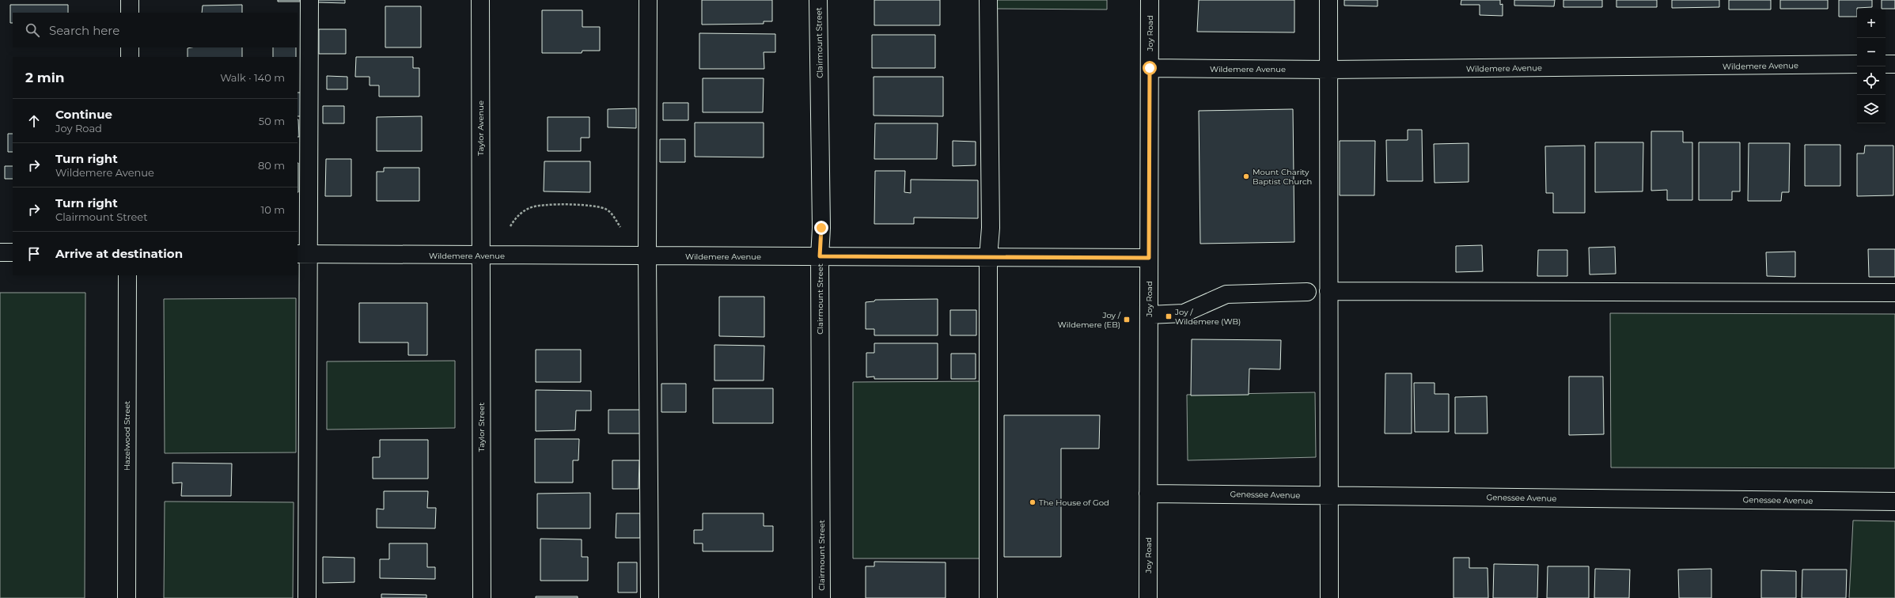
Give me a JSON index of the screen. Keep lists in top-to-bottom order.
{
  "streets": {
    "street": [
      "Joy Road",
      "Clairmount Street",
      "Wildemere Avenue",
      "Taylor Avenue",
      "Taylor Street",
      "Hazelwood Street",
      "Genessee Avenue"
    ]
  },
  "crossings": [
    ["Joy Road", "Wildemere Avenue"],
    ["Joy Road", "Genessee Avenue"],
    ["Clairmount Street", "Wildemere Avenue"],
    ["Wildemere Avenue", "Taylor Avenue"],
    ["Wildemere Avenue", "Taylor Street"],
    ["Taylor Avenue", "Taylor Street"]
  ],
  "places": {
    "other": ["Mount Charity Baptist Church", "The House of God"],
    "transit": ["Joy / Wildemere (WB)", "Joy / Wildemere (EB)"]
  },
  "page": {
    "map_buttons": ["+", "−"],
    "search": "Search here",
    "heading": ["2 min", "Walk · 140 m"],
    "list": [
      ["Continue", "Joy Road", "50 m"],
      ["Turn right", "Wildemere Avenue", "80 m"],
      ["Turn right", "Clairmount Street", "10 m"],
      "Arrive at destination"
    ]
  }
}
